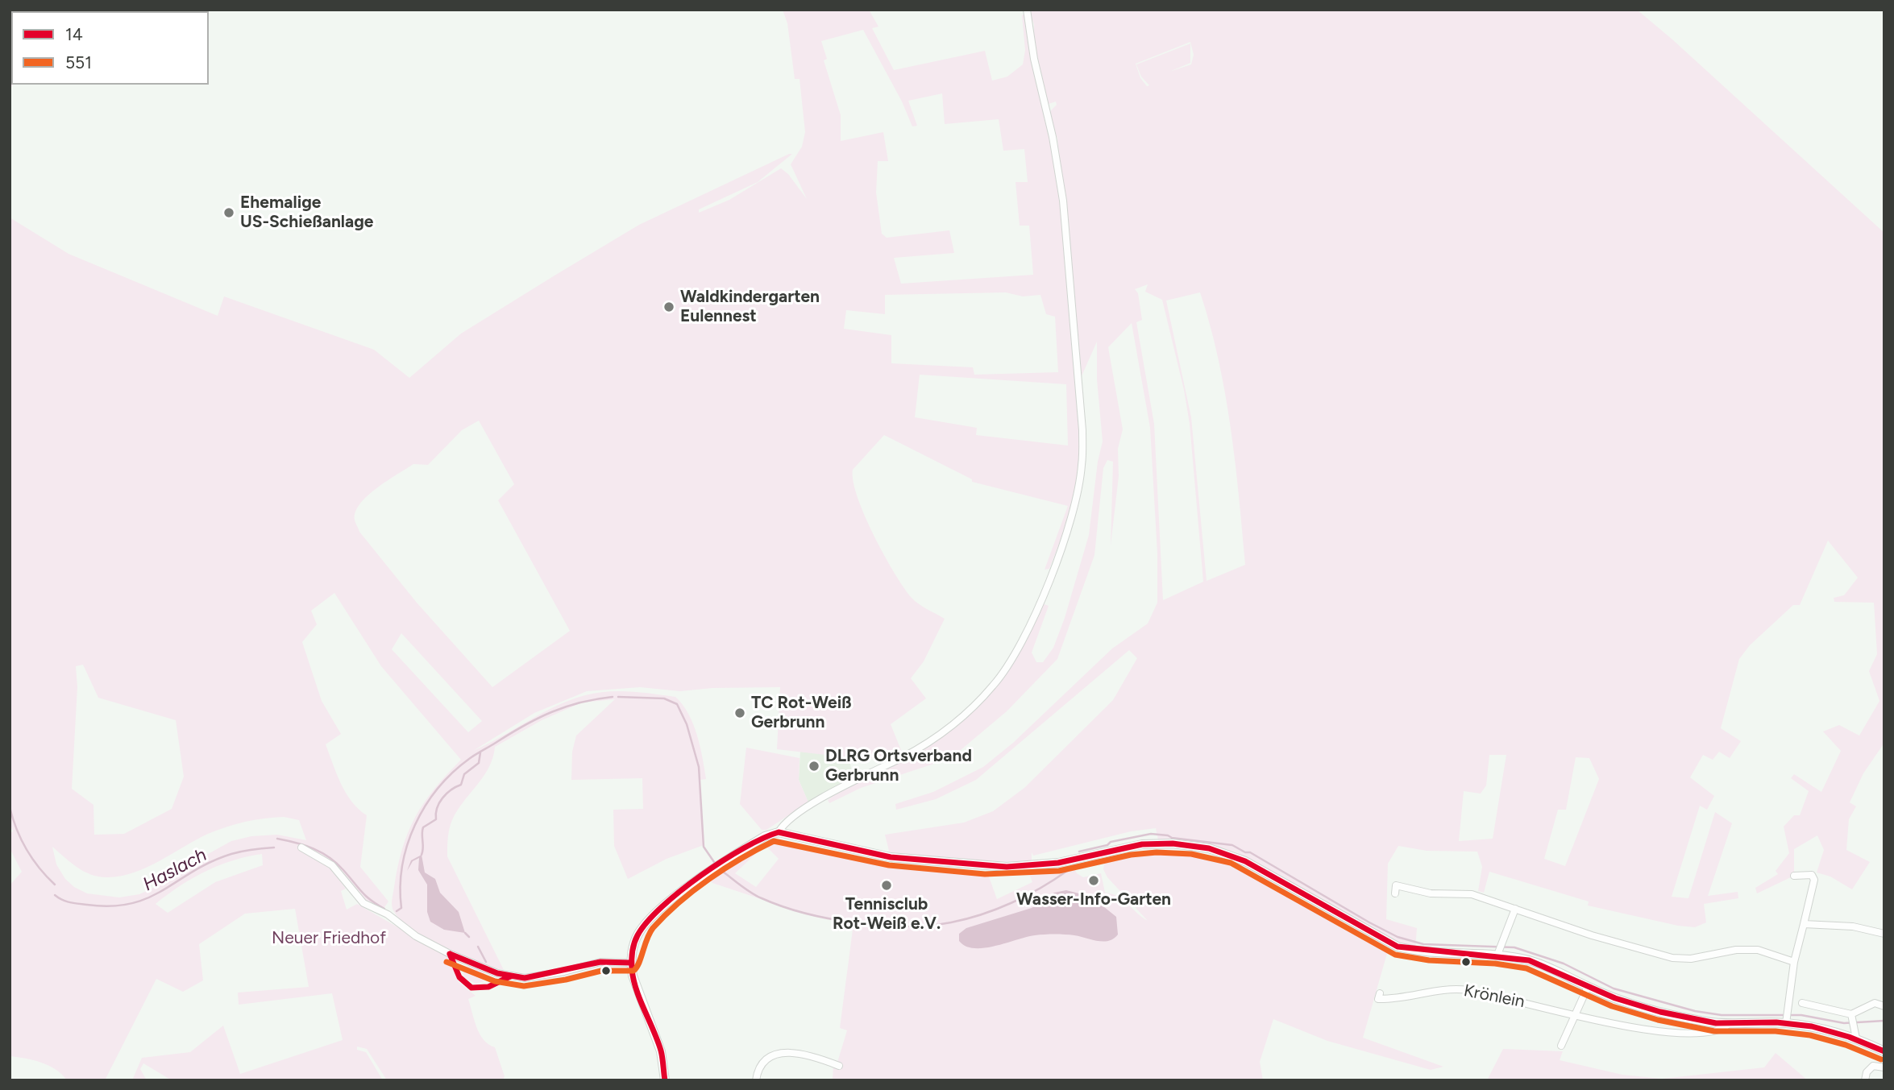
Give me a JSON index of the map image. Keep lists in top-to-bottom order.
{
  "streets": {
    "street": ["Krönlein"]
  },
  "water": ["Haslach"],
  "parks": ["Neuer Friedhof"],
  "places": [
    "Ehemalige US-Schießanlage",
    "Waldkindergarten Eulennest",
    "TC Rot-Weiß Gerbrunn",
    "DLRG Ortsverband Gerbrunn",
    "Wasser-Info-Garten",
    "Tennisclub Rot-Weiß e.V."
  ],
  "lines": ["transit line 14", "transit line 551"],
  "legend": ["14", "551"]
}
